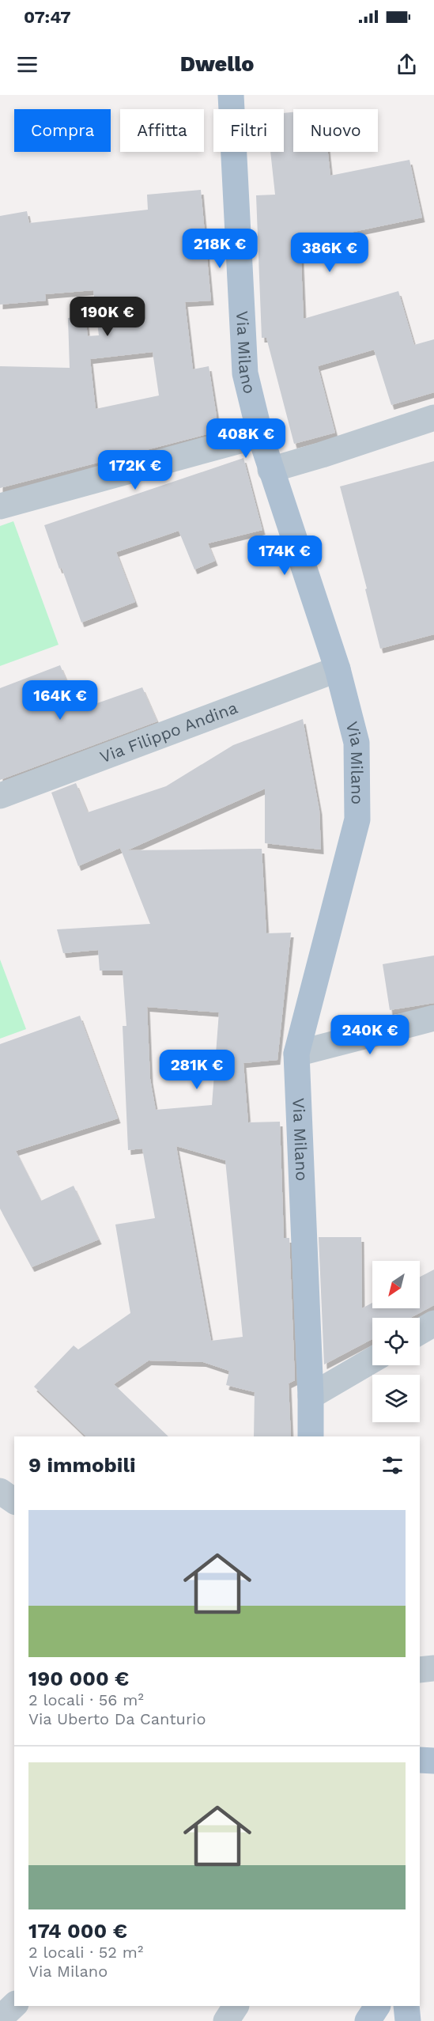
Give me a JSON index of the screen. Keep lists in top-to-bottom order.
{
  "streets": {
    "main road": ["Via Milano"],
    "street": ["Via Filippo Andina"]
  },
  "crossings": [
    ["Via Milano", "Via Filippo Andina"]
  ],
  "north": "bottom left",
  "page": {
    "status": "07:47",
    "header": "Dwello",
    "chip": [
      "Compra",
      "Affitta",
      "Filtri",
      "Nuovo"
    ],
    "price": [
      "218K €",
      "386K €",
      "190K €",
      "408K €",
      "172K €",
      "174K €",
      "164K €",
      "240K €",
      "281K €"
    ],
    "heading": "9 immobili",
    "list": [
      {
        "name": "190 000 €",
        "note": "2 locali · 56 m² · Via Uberto Da Canturio"
      },
      {
        "name": "174 000 €",
        "note": "2 locali · 52 m² · Via Milano"
      }
    ]
  }
}
